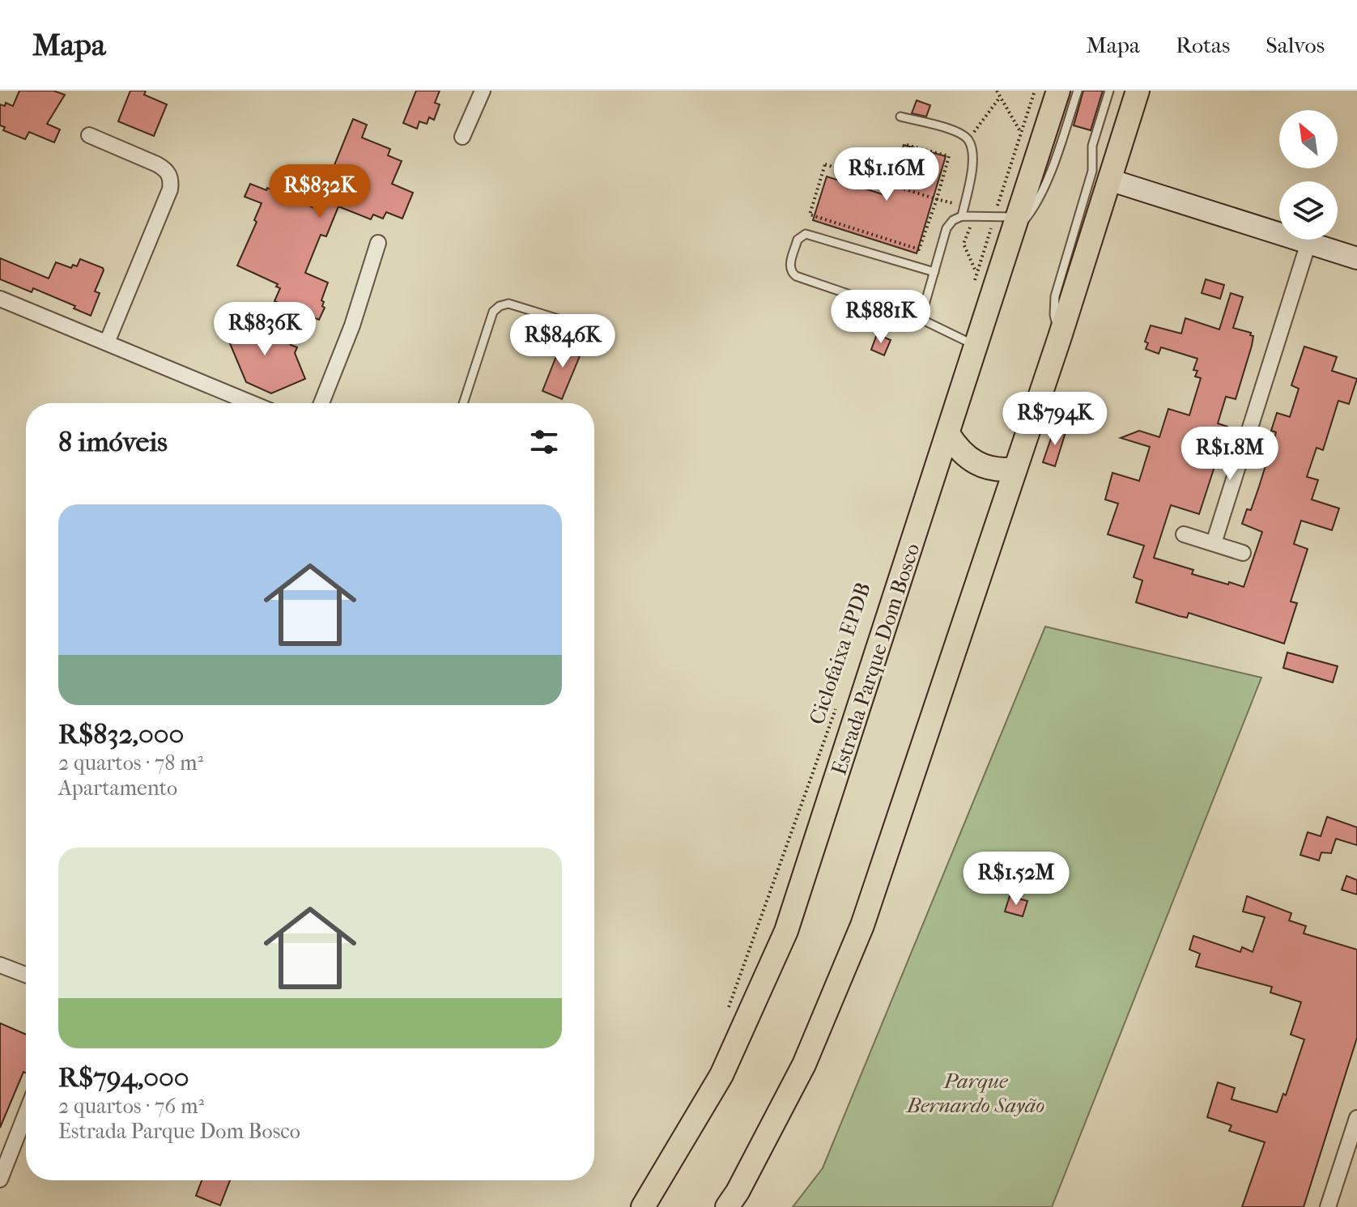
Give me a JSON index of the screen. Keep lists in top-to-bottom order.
{
  "streets": {
    "main road": ["Estrada Parque Dom Bosco"],
    "path": ["Ciclofaixa EPDB"]
  },
  "parks": ["Parque Bernardo Sayão"],
  "north": "top left",
  "page": {
    "header": "Mapa",
    "nav": ["Mapa", "Rotas", "Salvos"],
    "price": [
      "R$1.16M",
      "R$832K",
      "R$881K",
      "R$836K",
      "R$846K",
      "R$794K",
      "R$1.8M",
      "R$1.52M"
    ],
    "heading": "8 imóveis",
    "list": [
      {
        "name": "R$832,000",
        "note": "2 quartos · 78 m² · Apartamento"
      },
      {
        "name": "R$794,000",
        "note": "2 quartos · 76 m² · Estrada Parque Dom Bosco"
      }
    ]
  }
}
